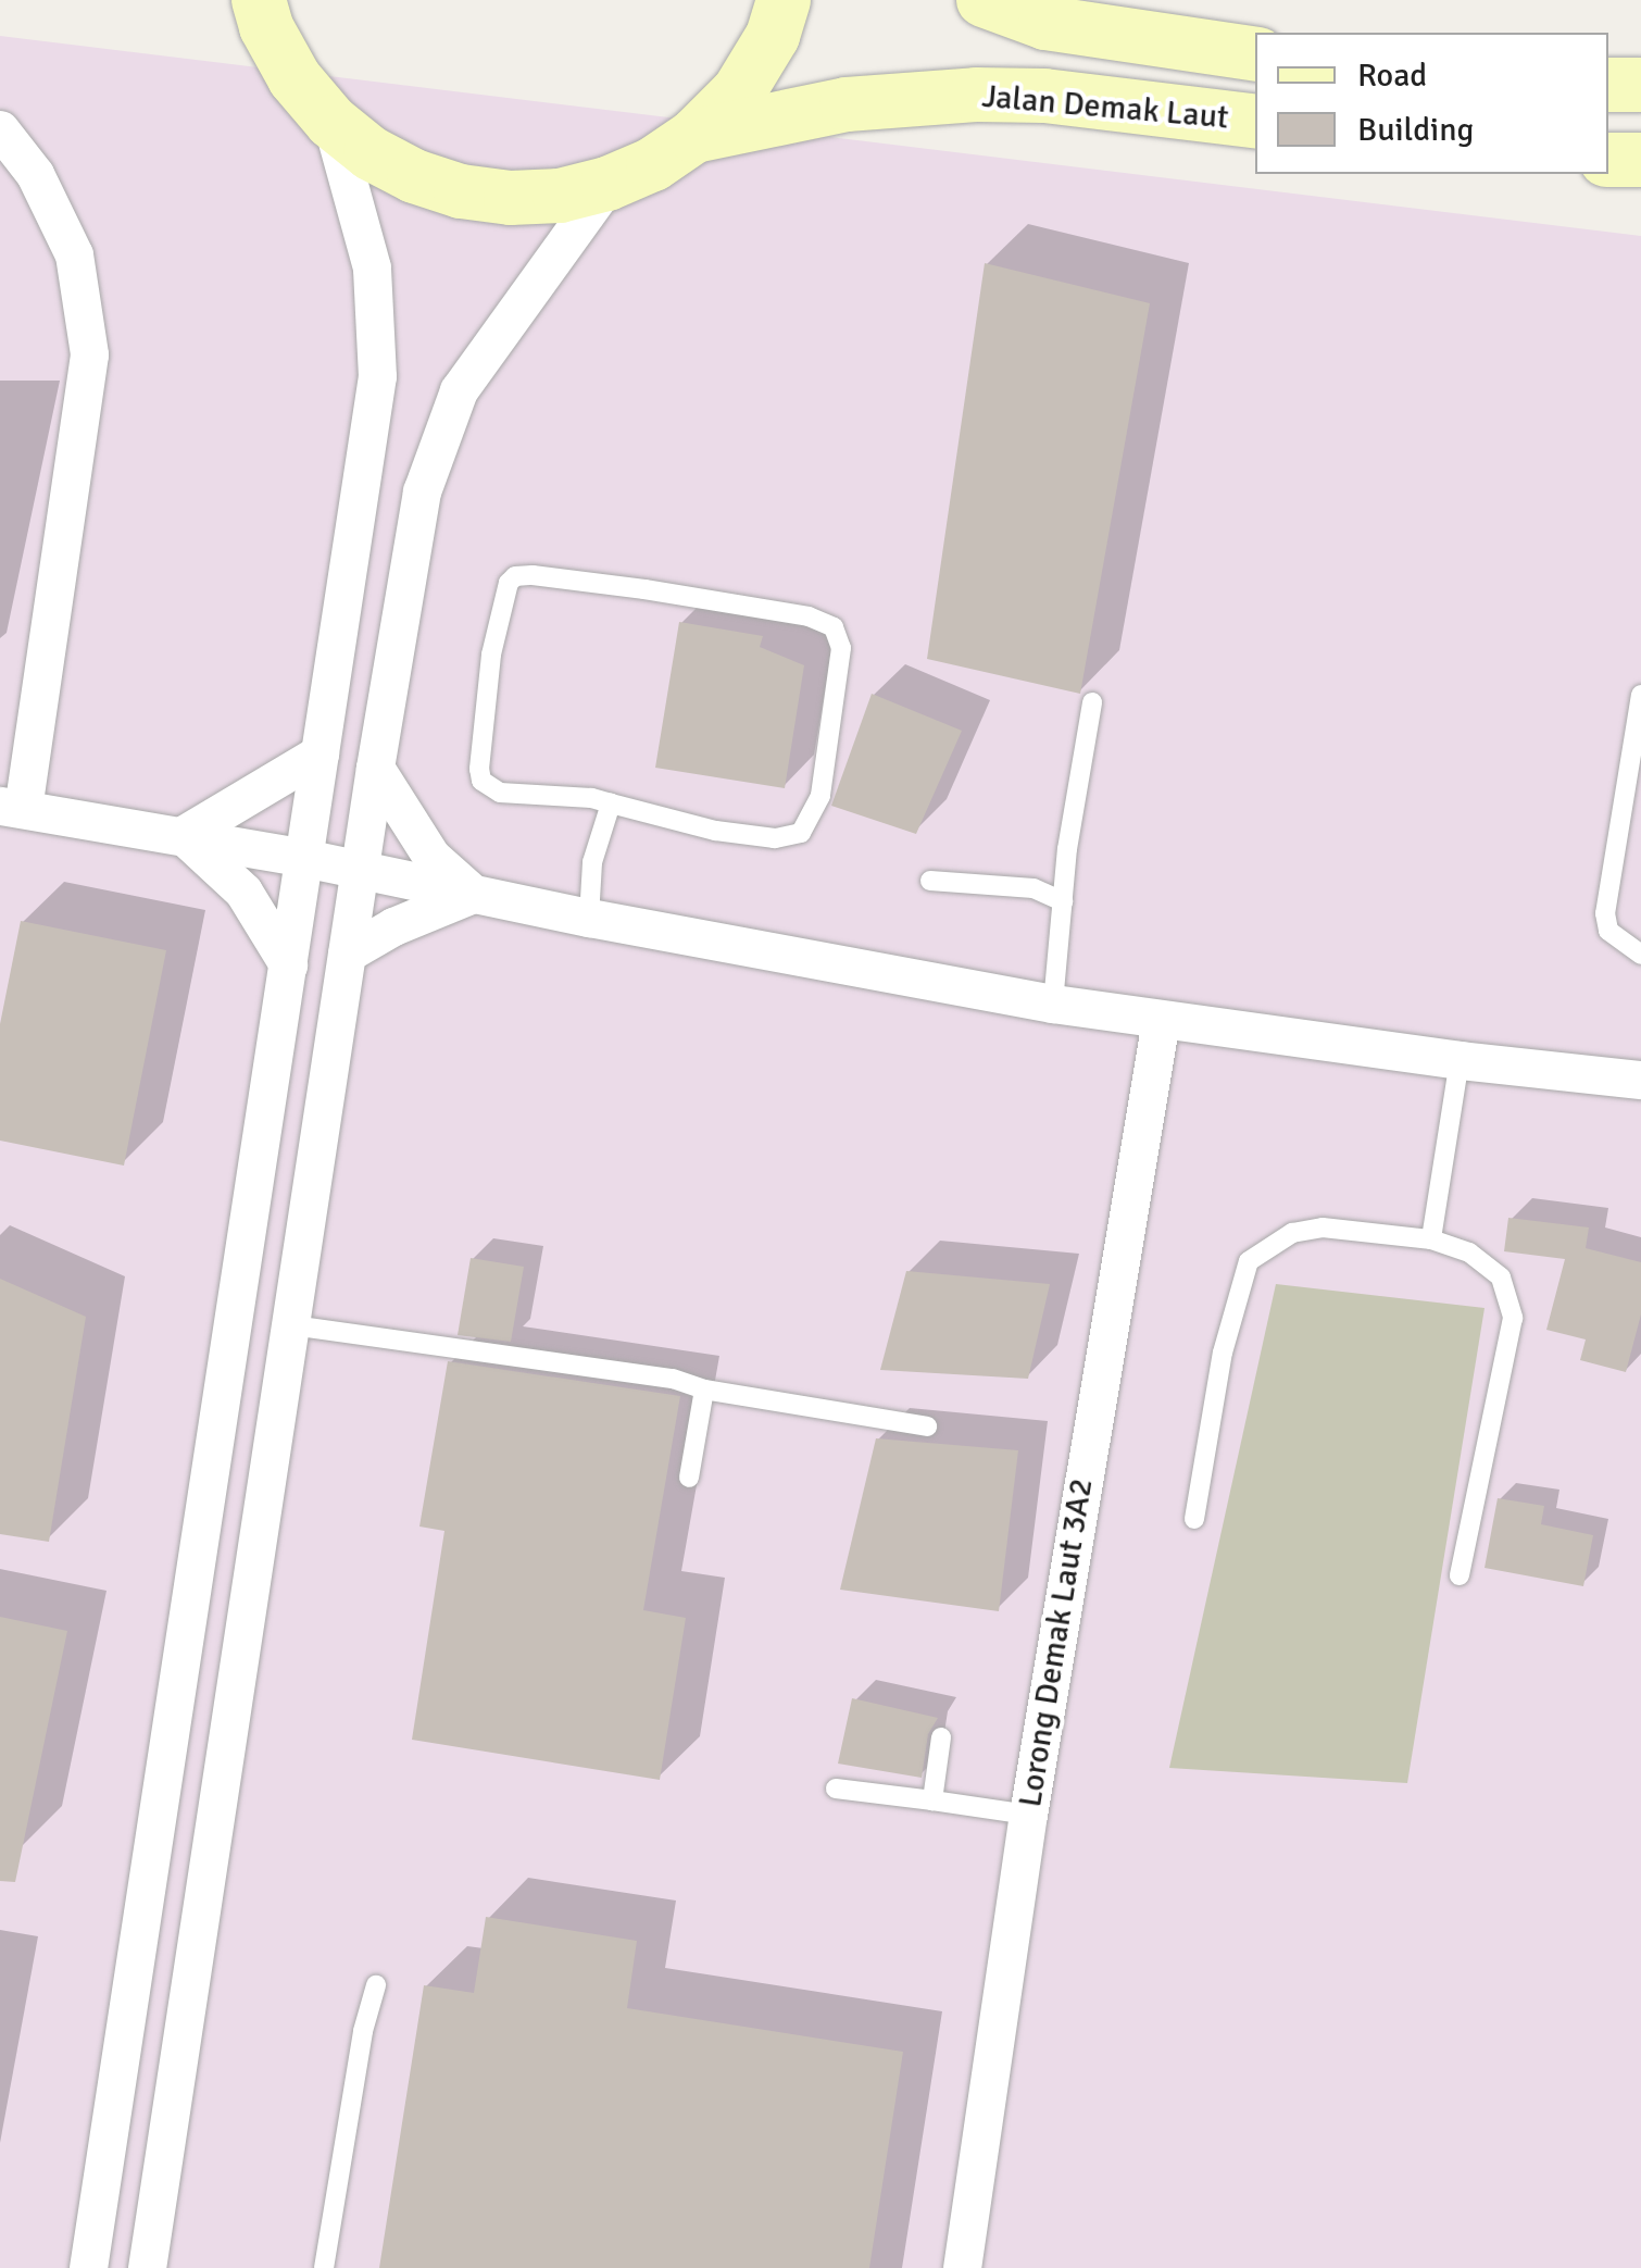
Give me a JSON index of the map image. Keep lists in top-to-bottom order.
{
  "streets": {
    "main road": ["Jalan Demak Laut"],
    "street": ["Lorong Demak Laut 3A2"]
  },
  "legend": ["Road", "Building"]
}
